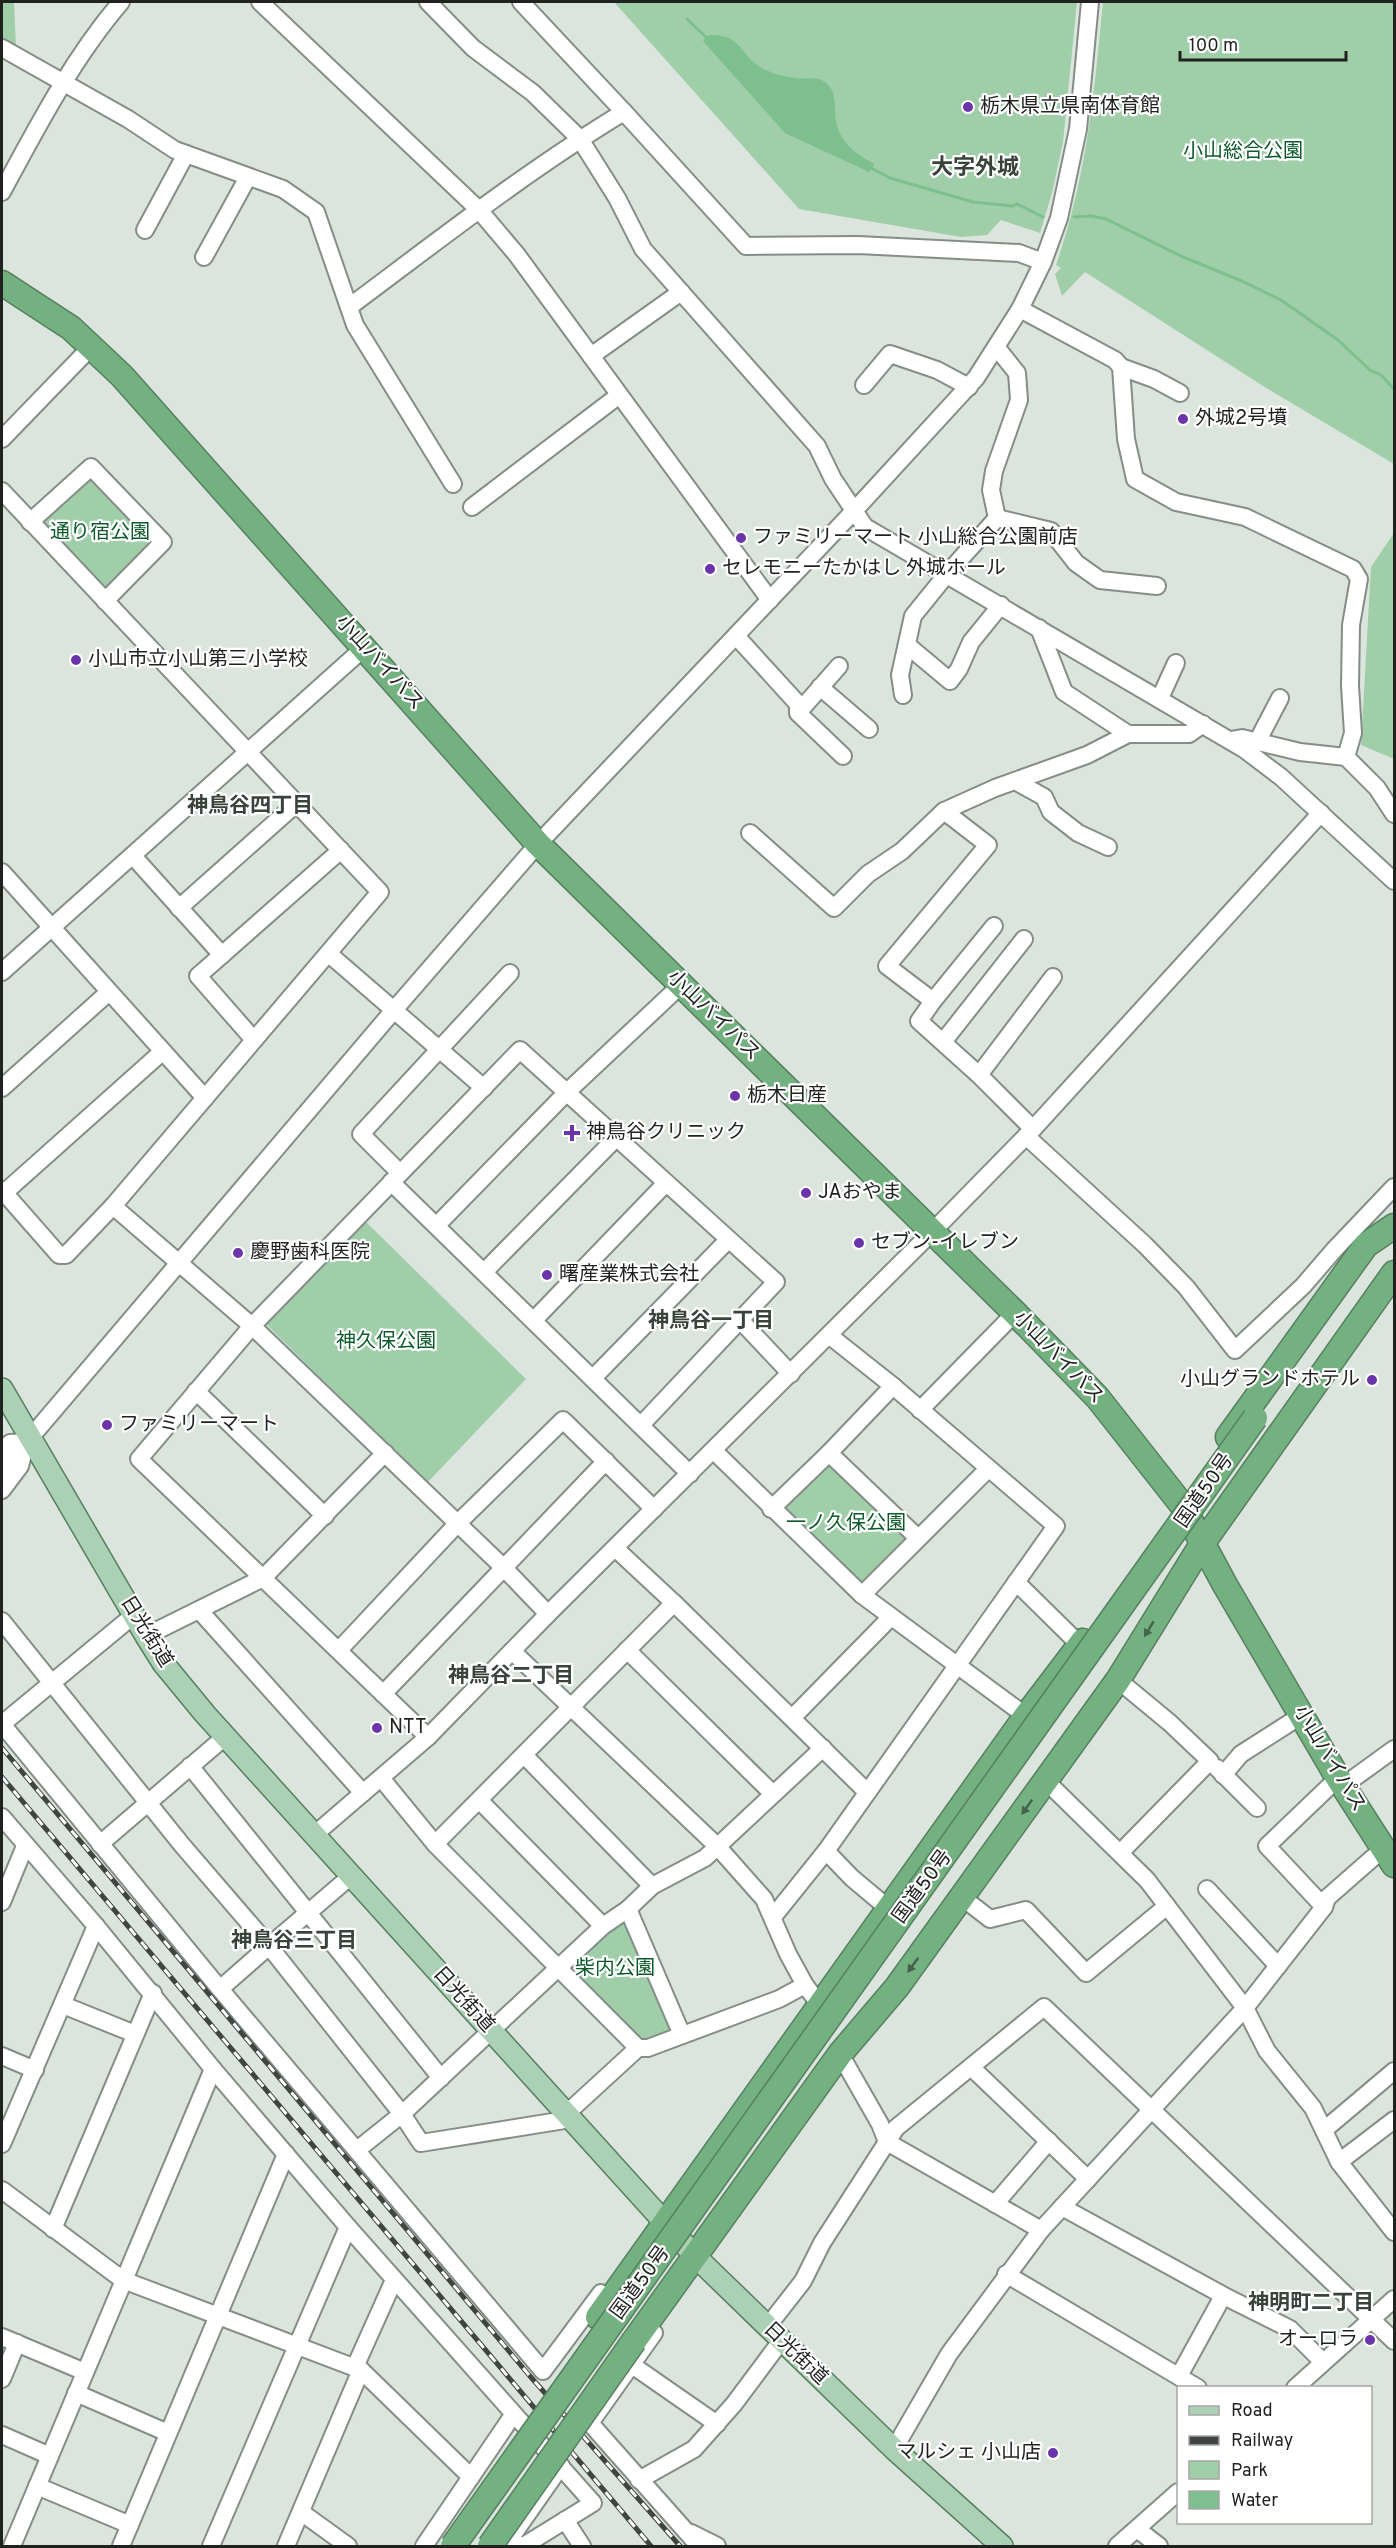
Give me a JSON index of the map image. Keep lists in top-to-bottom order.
{
  "streets": {
    "highway": ["小山バイパス", "国道50号"],
    "main road": ["日光街道"]
  },
  "districts": [
    "大字外城",
    "神鳥谷四丁目",
    "神鳥谷一丁目",
    "神鳥谷二丁目",
    "神鳥谷三丁目",
    "神明町二丁目"
  ],
  "parks": [
    "小山総合公園",
    "通り宿公園",
    "神久保公園",
    "一ノ久保公園",
    "柴内公園"
  ],
  "places": {
    "other": [
      "栃木県立県南体育館",
      "外城2号墳",
      "ファミリーマート 小山総合公園前店",
      "セレモニーたかはし 外城ホール",
      "小山市立小山第三小学校",
      "栃木日産",
      "JAおやま",
      "セブン-イレブン",
      "慶野歯科医院",
      "曙産業株式会社",
      "小山グランドホテル",
      "ファミリーマート",
      "NTT",
      "オーロラ",
      "マルシェ 小山店"
    ],
    "health": ["神鳥谷クリニック"]
  },
  "legend": [
    "Road",
    "Railway",
    "Park",
    "Water"
  ],
  "scale_bar": "100 m"
}
